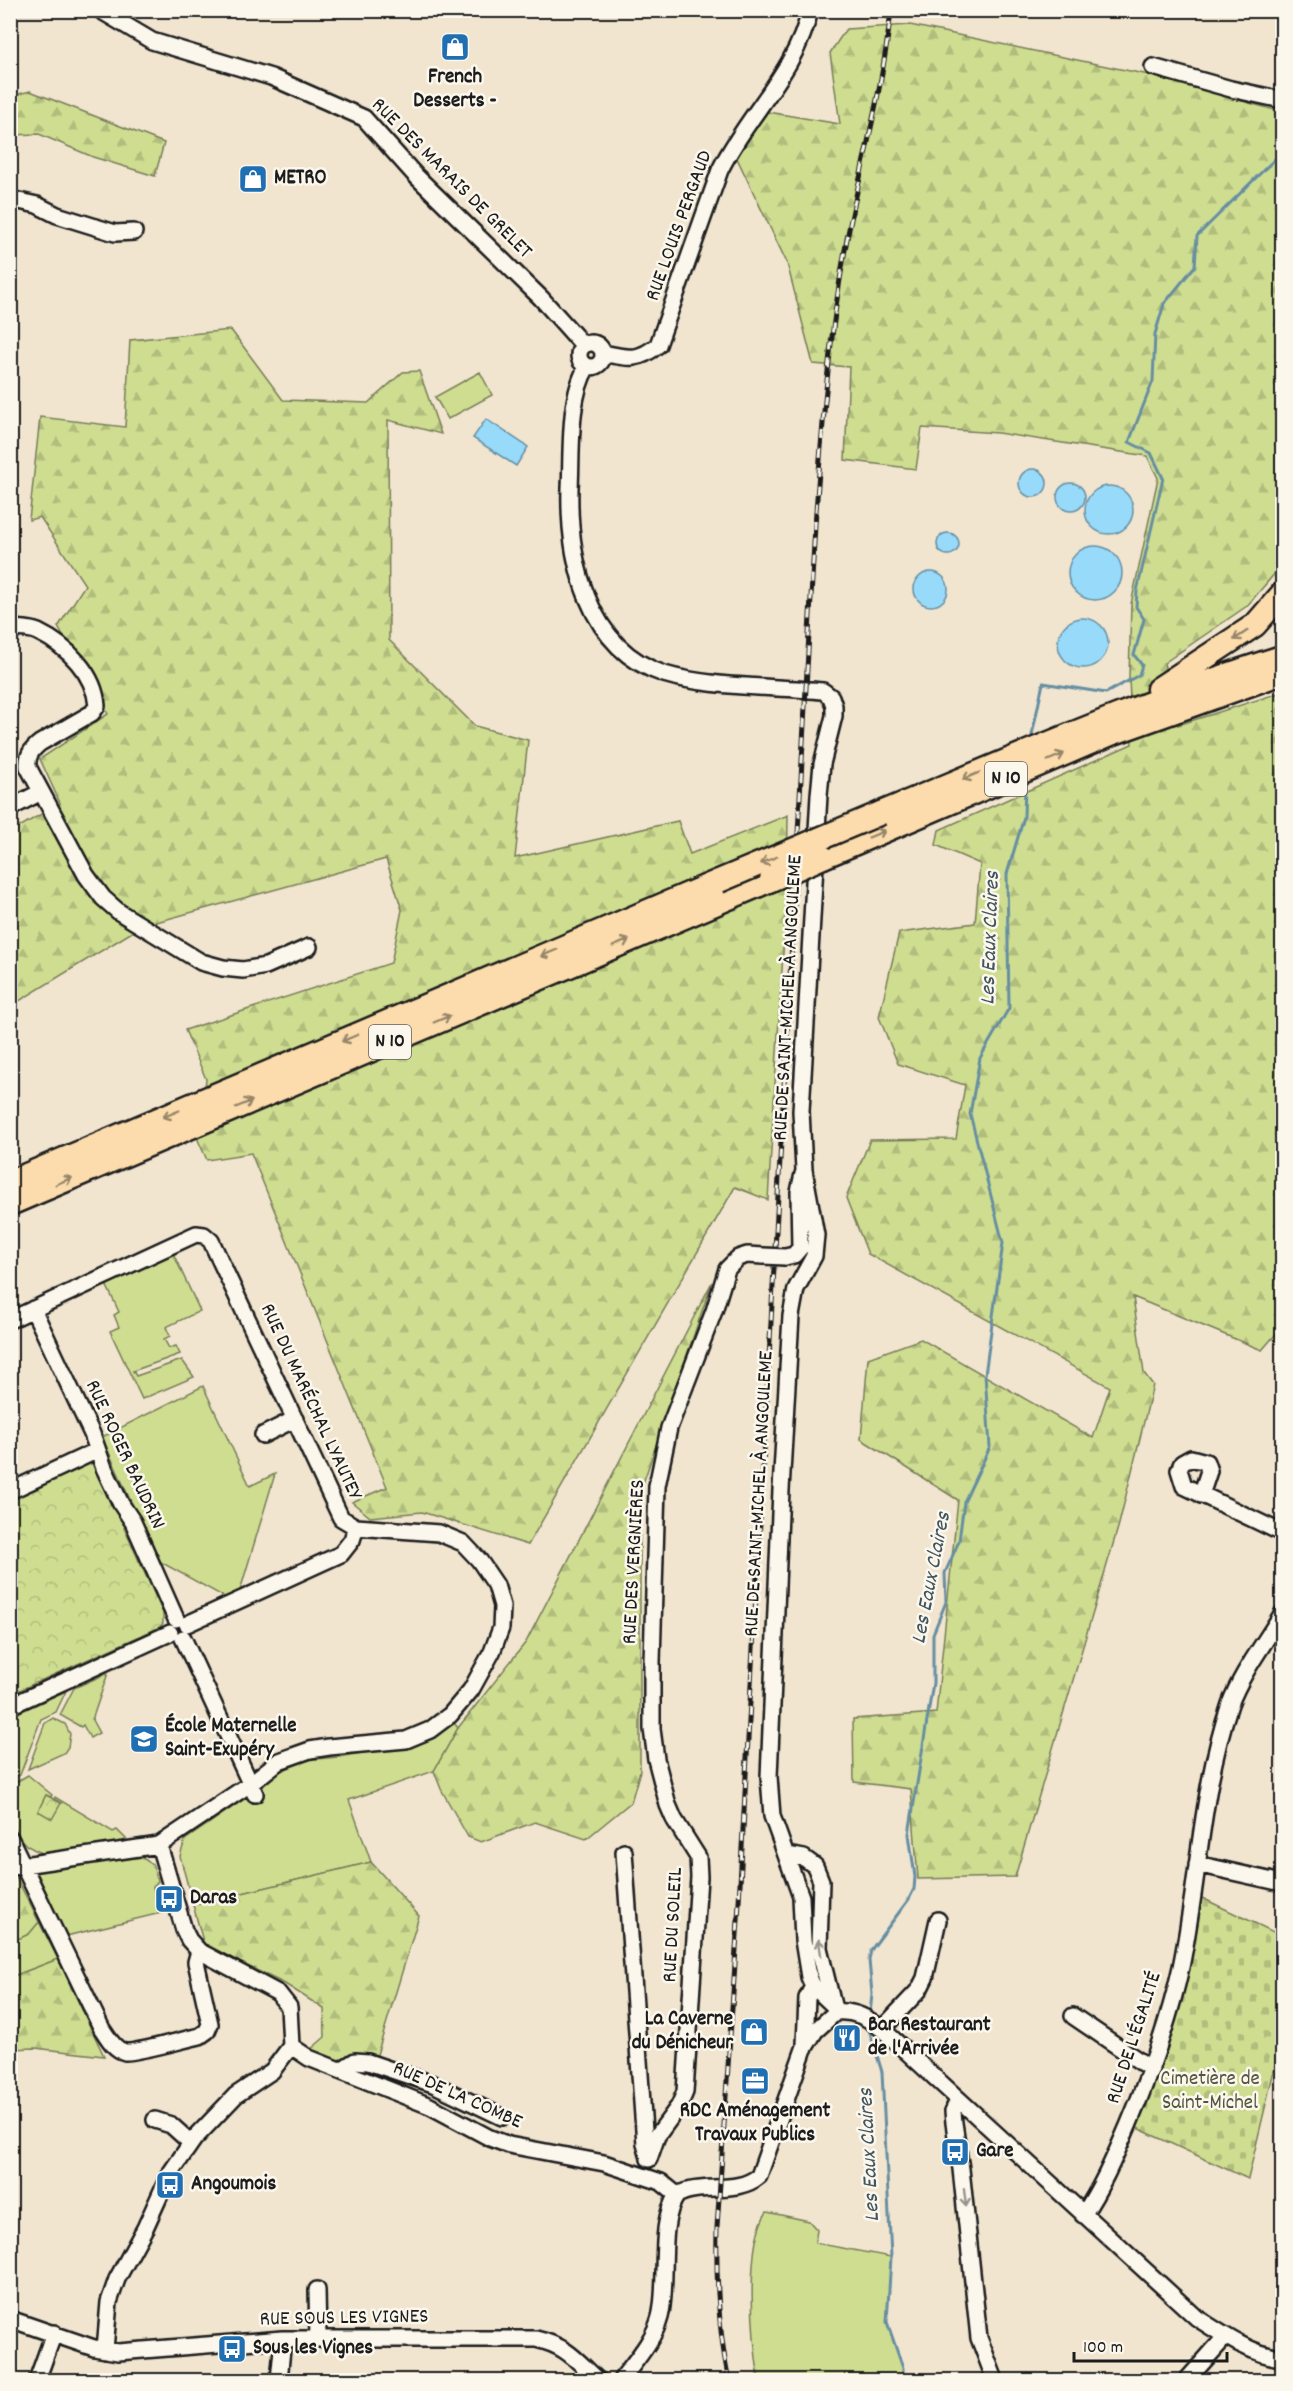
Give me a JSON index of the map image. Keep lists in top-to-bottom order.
{
  "streets": {
    "highway": ["N 10"],
    "street": [
      "RUE DES MARAIS DE GRELET",
      "RUE LOUIS PERGAUD",
      "RUE DE SAINT-MICHEL À ANGOULEME",
      "RUE DU MARÉCHAL LYAUTEY",
      "RUE ROGER BAUDRIN",
      "RUE DES VERGNIÈRES",
      "RUE DU SOLEIL",
      "RUE DE L'ÉGALITÉ",
      "RUE DE LA COMBE",
      "RUE SOUS LES VIGNES"
    ]
  },
  "crossings": [
    ["RUE DES MARAIS DE GRELET", "RUE LOUIS PERGAUD"],
    ["RUE DES MARAIS DE GRELET", "RUE DE SAINT-MICHEL À ANGOULEME"],
    ["RUE LOUIS PERGAUD", "RUE DE SAINT-MICHEL À ANGOULEME"],
    ["RUE DE SAINT-MICHEL À ANGOULEME", "RUE DES VERGNIÈRES"],
    ["RUE DU MARÉCHAL LYAUTEY", "RUE ROGER BAUDRIN"],
    ["RUE DES VERGNIÈRES", "RUE DU SOLEIL"]
  ],
  "water": ["Les Eaux Claires"],
  "parks": ["Cimetière de Saint-Michel"],
  "places": {
    "shop": ["French Desserts -", "METRO", "La Caverne du Dénicheur"],
    "school or university": ["École Maternelle Saint-Exupéry"],
    "bus stop": [
      "Daras",
      "Gare",
      "Angoumois",
      "Sous les Vignes"
    ],
    "restaurant": ["Bar Restaurant de l'Arrivée"],
    "office": ["RDC Aménagement Travaux Publics"]
  },
  "scale_bar": "100 m"
}
